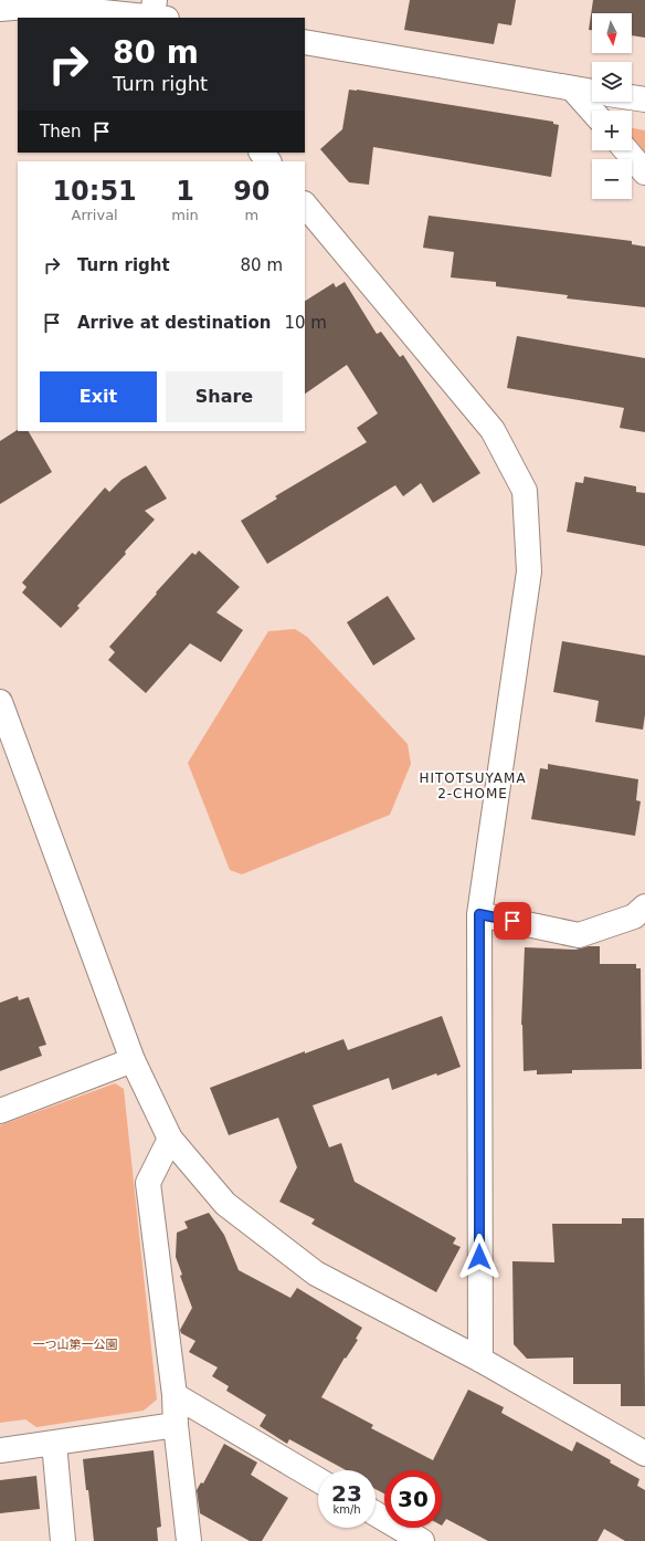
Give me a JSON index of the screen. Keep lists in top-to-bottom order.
{
  "districts": ["HITOTSUYAMA 2-CHOME"],
  "parks": ["一つ山第一公園"],
  "north": "bottom",
  "page": {
    "map_buttons": ["+", "−"],
    "turn": ["80 m", "Turn right"],
    "then": "Then",
    "eta": [
      "10:51",
      "Arrival",
      "1",
      "min",
      "90",
      "m"
    ],
    "list": [
      {
        "name": "Turn right",
        "value": "80 m"
      },
      {
        "name": "Arrive at destination",
        "value": "10 m"
      }
    ],
    "buttons": ["Exit", "Share"],
    "speed": "23 km/h",
    "limit": "30"
  }
}
